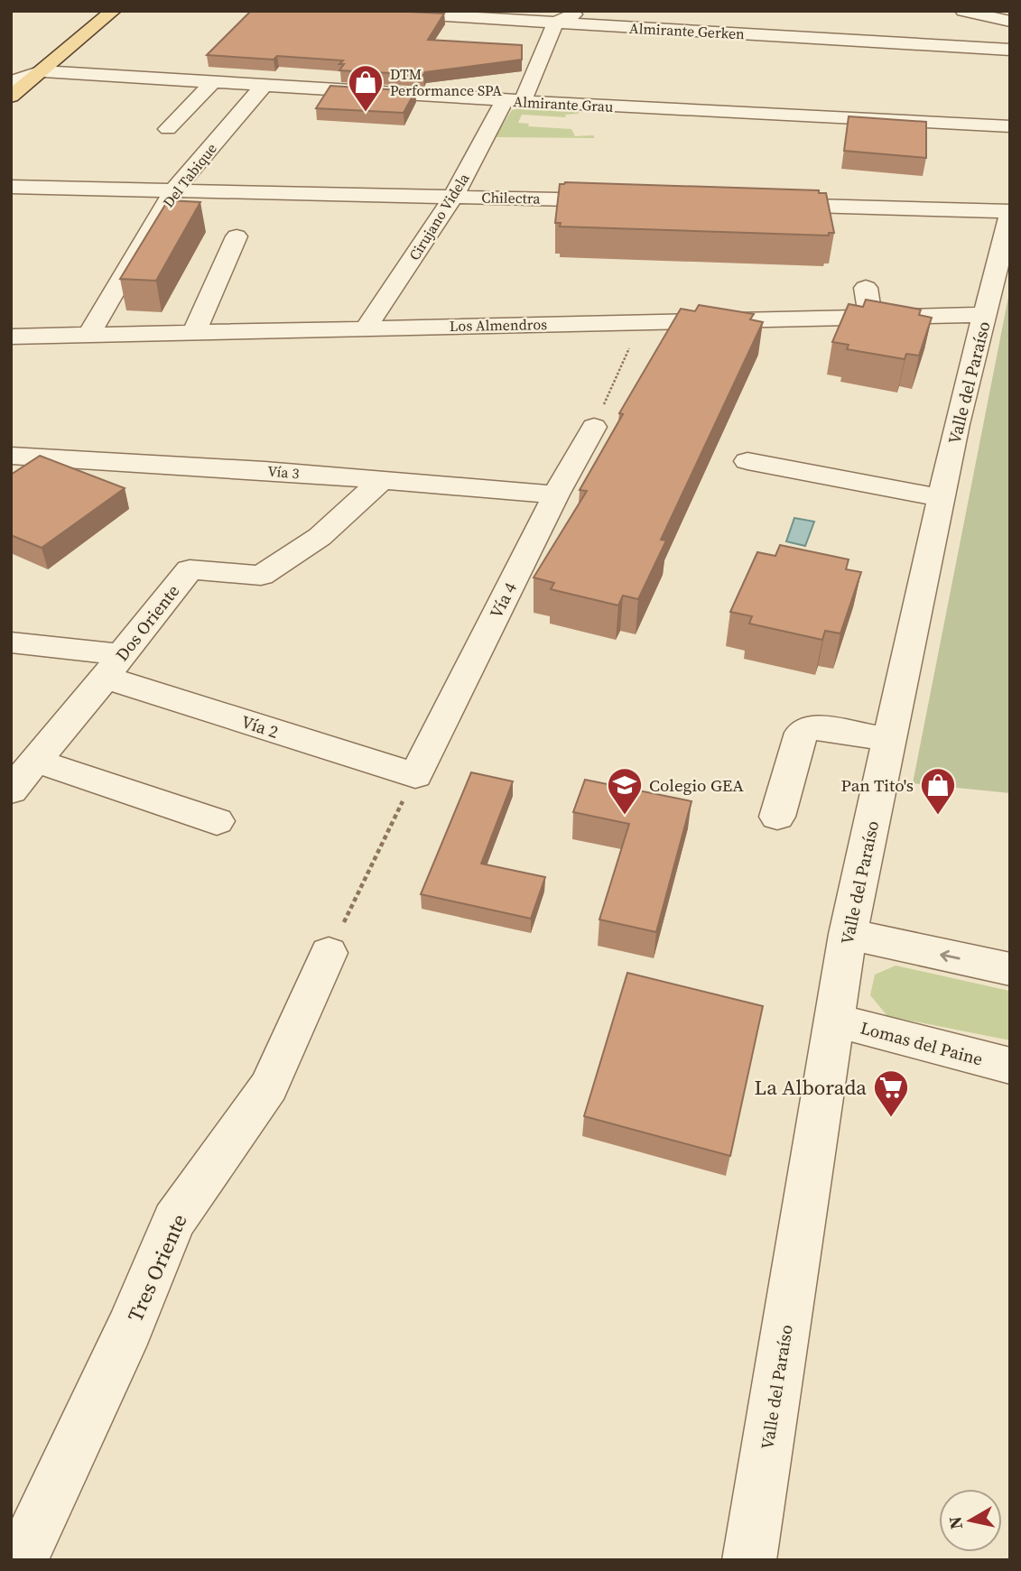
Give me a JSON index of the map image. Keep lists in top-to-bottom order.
{
  "streets": {
    "street": [
      "Almirante Gerken",
      "Almirante Grau",
      "Del Tabique",
      "Chilectra",
      "Cirujano Videla",
      "Los Almendros",
      "Valle del Paraíso",
      "Vía 3",
      "Vía 4",
      "Dos Oriente",
      "Vía 2",
      "Lomas del Paine",
      "Tres Oriente"
    ]
  },
  "crossings": [
    ["Almirante Gerken", "Cirujano Videla"],
    ["Almirante Grau", "Del Tabique"],
    ["Almirante Grau", "Cirujano Videla"],
    ["Del Tabique", "Chilectra"],
    ["Del Tabique", "Los Almendros"],
    ["Chilectra", "Cirujano Videla"],
    ["Cirujano Videla", "Los Almendros"],
    ["Los Almendros", "Valle del Paraíso"],
    ["Valle del Paraíso", "Lomas del Paine"],
    ["Vía 3", "Vía 4"],
    ["Vía 3", "Dos Oriente"],
    ["Vía 4", "Vía 2"],
    ["Dos Oriente", "Vía 2"]
  ],
  "places": {
    "shop": ["DTM Performance SPA", "Pan Tito's"],
    "school or university": ["Colegio GEA"],
    "supermarket": ["La Alborada"]
  },
  "north": "left"
}
